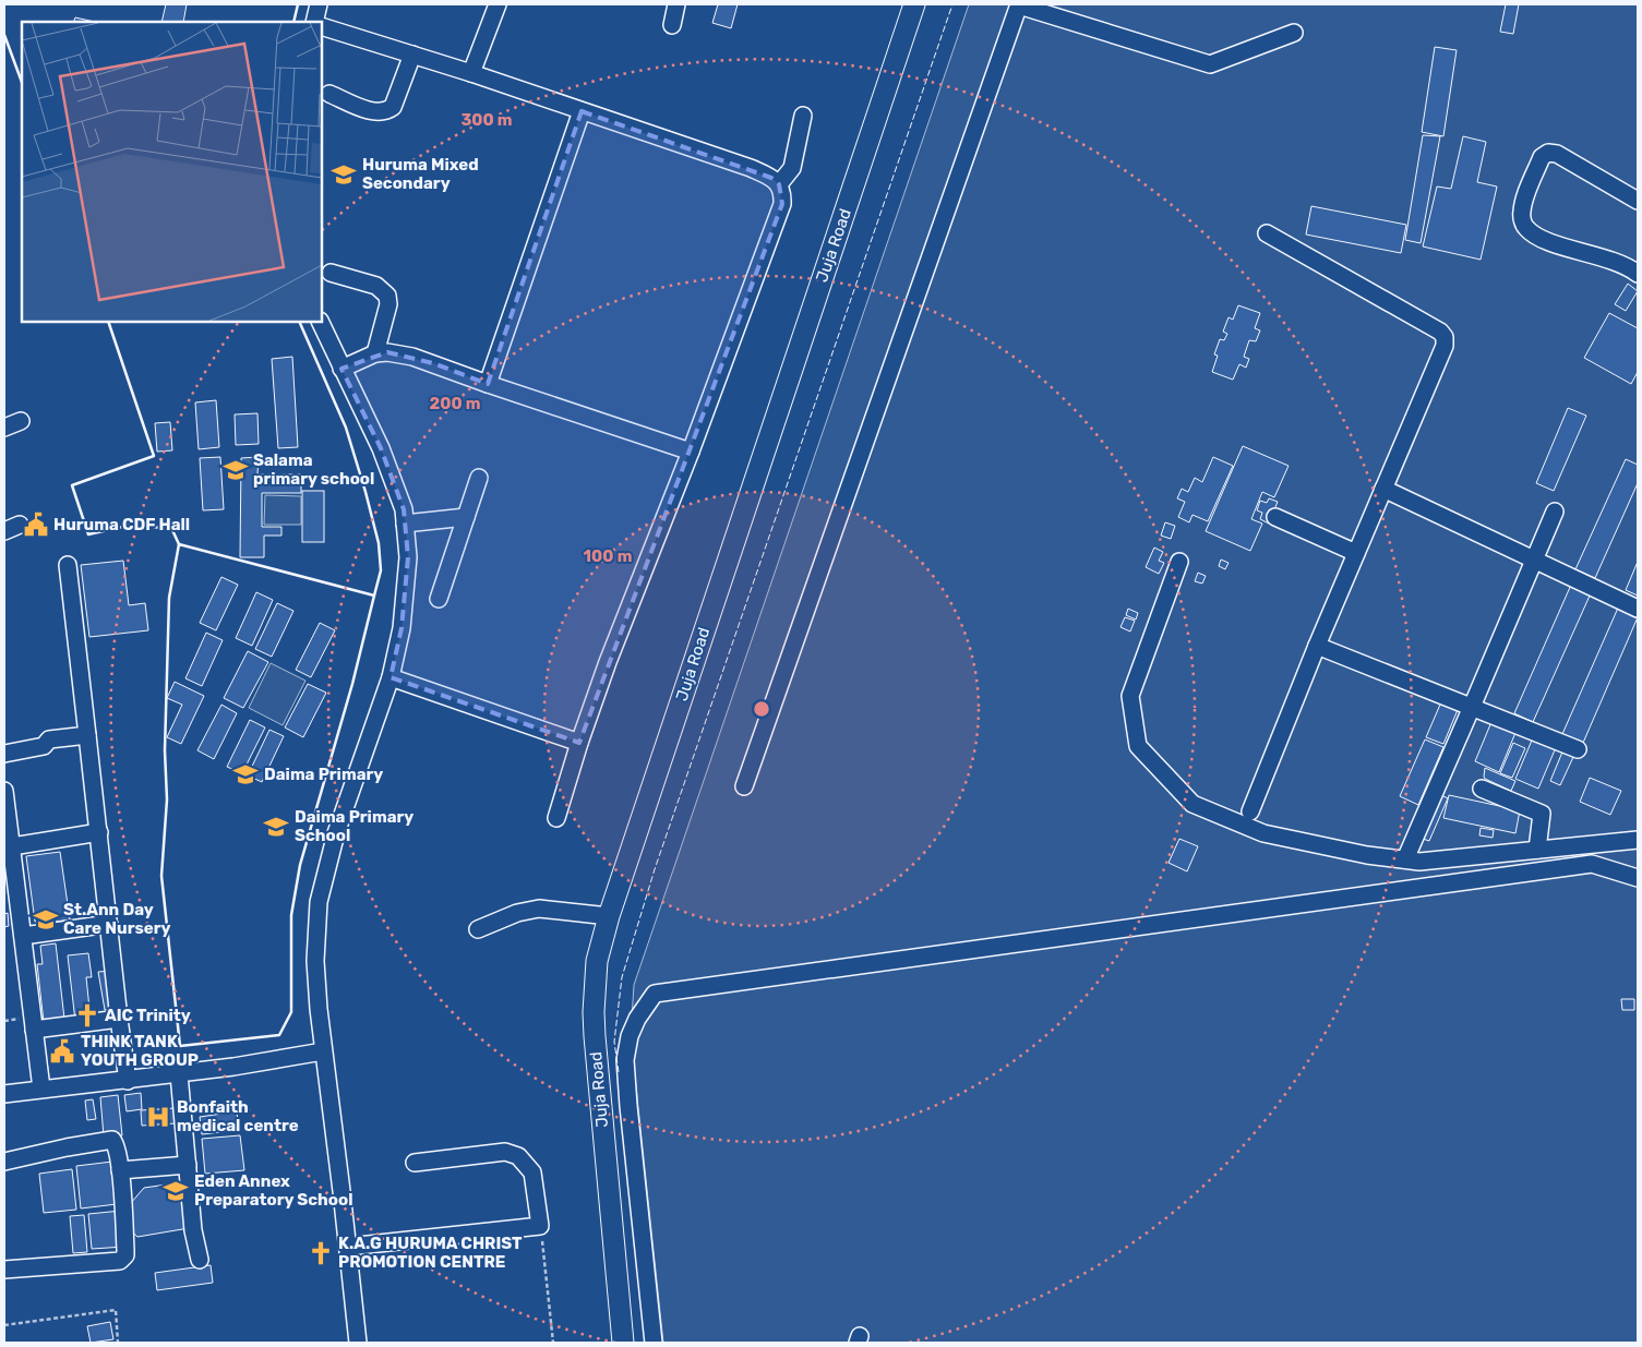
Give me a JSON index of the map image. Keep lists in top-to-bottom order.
{
  "streets": {
    "main road": ["Juja Road"]
  },
  "places": {
    "school or university": [
      "Huruma Mixed Secondary",
      "Salama primary school",
      "Daima Primary",
      "Daima Primary School",
      "St.Ann Day Care Nursery",
      "Eden Annex Preparatory School"
    ],
    "public building": ["Huruma CDF Hall", "THINK TANK YOUTH GROUP"],
    "church": ["AIC Trinity", "K.A.G HURUMA CHRIST PROMOTION CENTRE"],
    "hospital": ["Bonfaith medical centre"]
  },
  "rings": ["300 m", "200 m", "100 m"]
}
